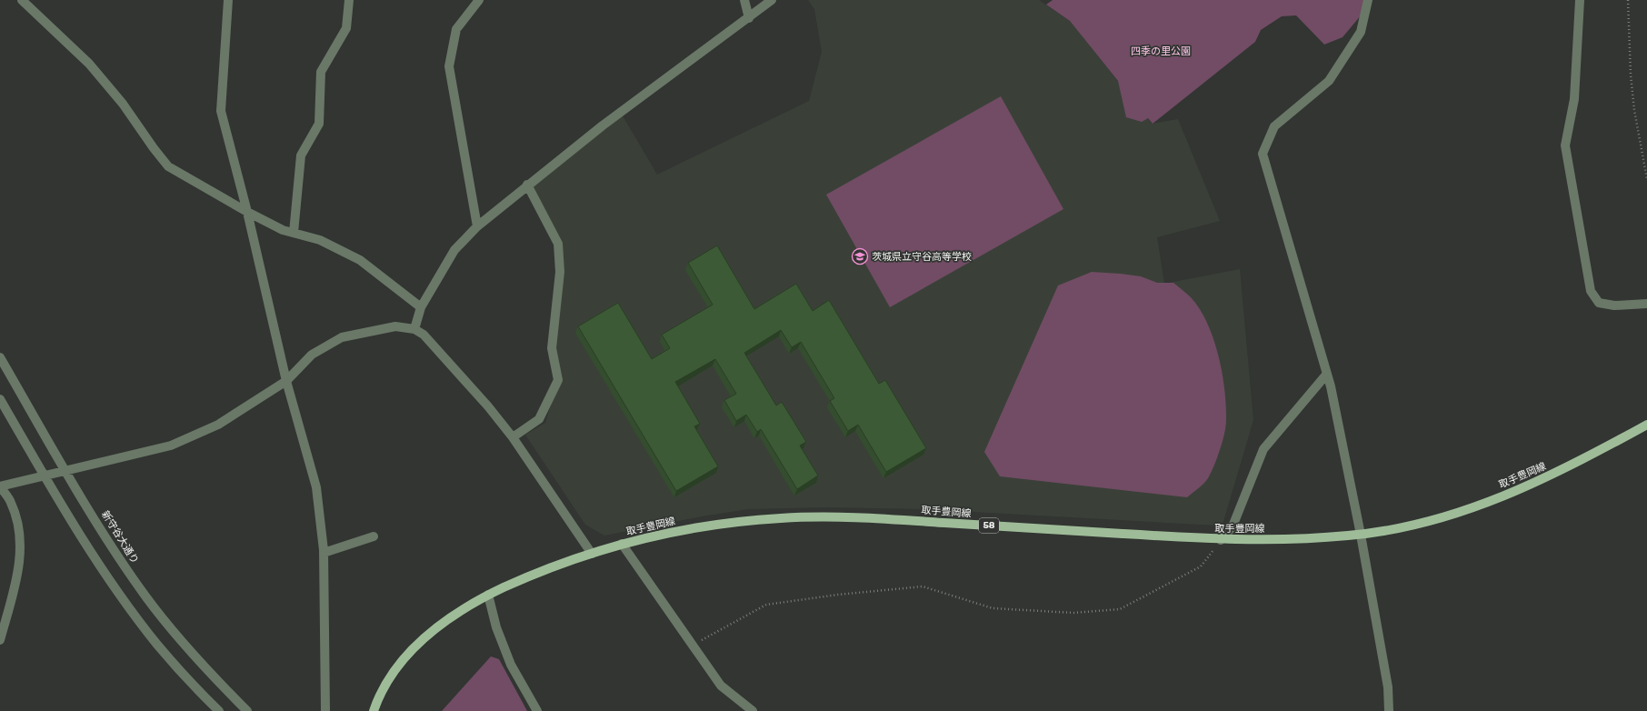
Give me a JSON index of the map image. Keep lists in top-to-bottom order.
{
  "streets": {
    "main road": ["取手豊岡線", "58"],
    "street": ["新守谷大通り"]
  },
  "parks": ["四季の里公園"],
  "places": {
    "school or university": ["茨城県立守谷高等学校"]
  }
}
